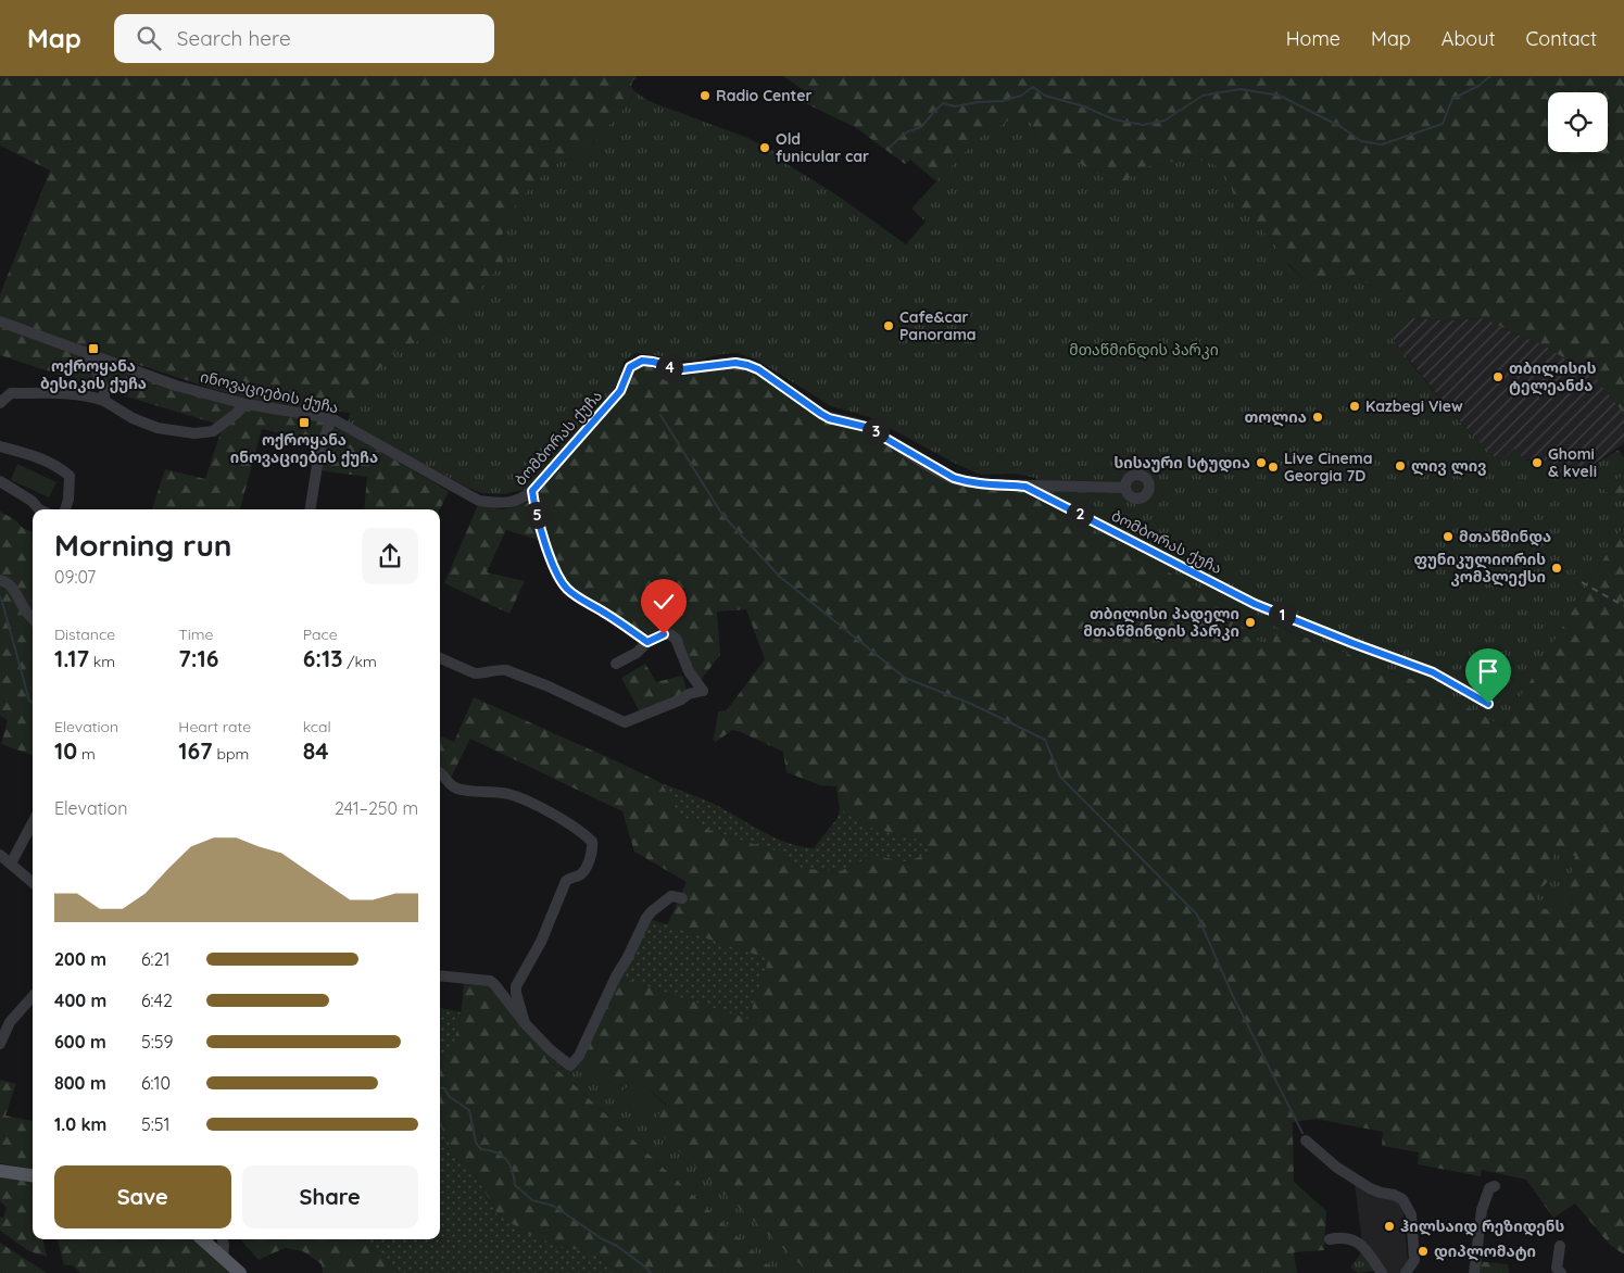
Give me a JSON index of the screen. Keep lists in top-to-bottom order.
{
  "streets": {
    "street": ["ინოვაციების ქუჩა", "ბომბორას ქუჩა"]
  },
  "crossings": [
    ["ინოვაციების ქუჩა", "ბომბორას ქუჩა"]
  ],
  "parks": ["მთაწმინდის პარკი"],
  "places": {
    "other": [
      "Radio Center",
      "Old funicular car",
      "Cafe&car Panorama",
      "თბილისის ტელეანძა",
      "Kazbegi View",
      "თოლია",
      "სისაური სტუდია",
      "Ghomi & kveli",
      "ლივ ლივ",
      "Live Cinema Georgia 7D",
      "მთაწმინდა",
      "ფუნიკულიორის კომპლექსი",
      "თბილისი პადელი მთაწმინდის პარკი",
      "ჰილსაიდ რეზიდენს",
      "დიპლომატი"
    ],
    "transit": ["ოქროყანა ბესიკის ქუჩა", "ოქროყანა ინოვაციების ქუჩა"]
  },
  "page": {
    "header": "Map",
    "search": "Search here",
    "nav": [
      "Home",
      "Map",
      "About",
      "Contact"
    ],
    "pins": [
      "4",
      "3",
      "2",
      "5",
      "1"
    ],
    "heading": ["Morning run", "09:07"],
    "stats": [
      ["Distance", "1.17 km"],
      ["Time", "7:16"],
      ["Pace", "6:13 /km"],
      ["Elevation", "10 m"],
      ["Heart rate", "167 bpm"],
      ["kcal", "84"]
    ],
    "chart": ["Elevation", "241–250 m"],
    "list": [
      {
        "name": "200 m",
        "note": "6:21"
      },
      {
        "name": "400 m",
        "note": "6:42"
      },
      {
        "name": "600 m",
        "note": "5:59"
      },
      {
        "name": "800 m",
        "note": "6:10"
      },
      {
        "name": "1.0 km",
        "note": "5:51"
      }
    ],
    "buttons": ["Save", "Share"]
  }
}
